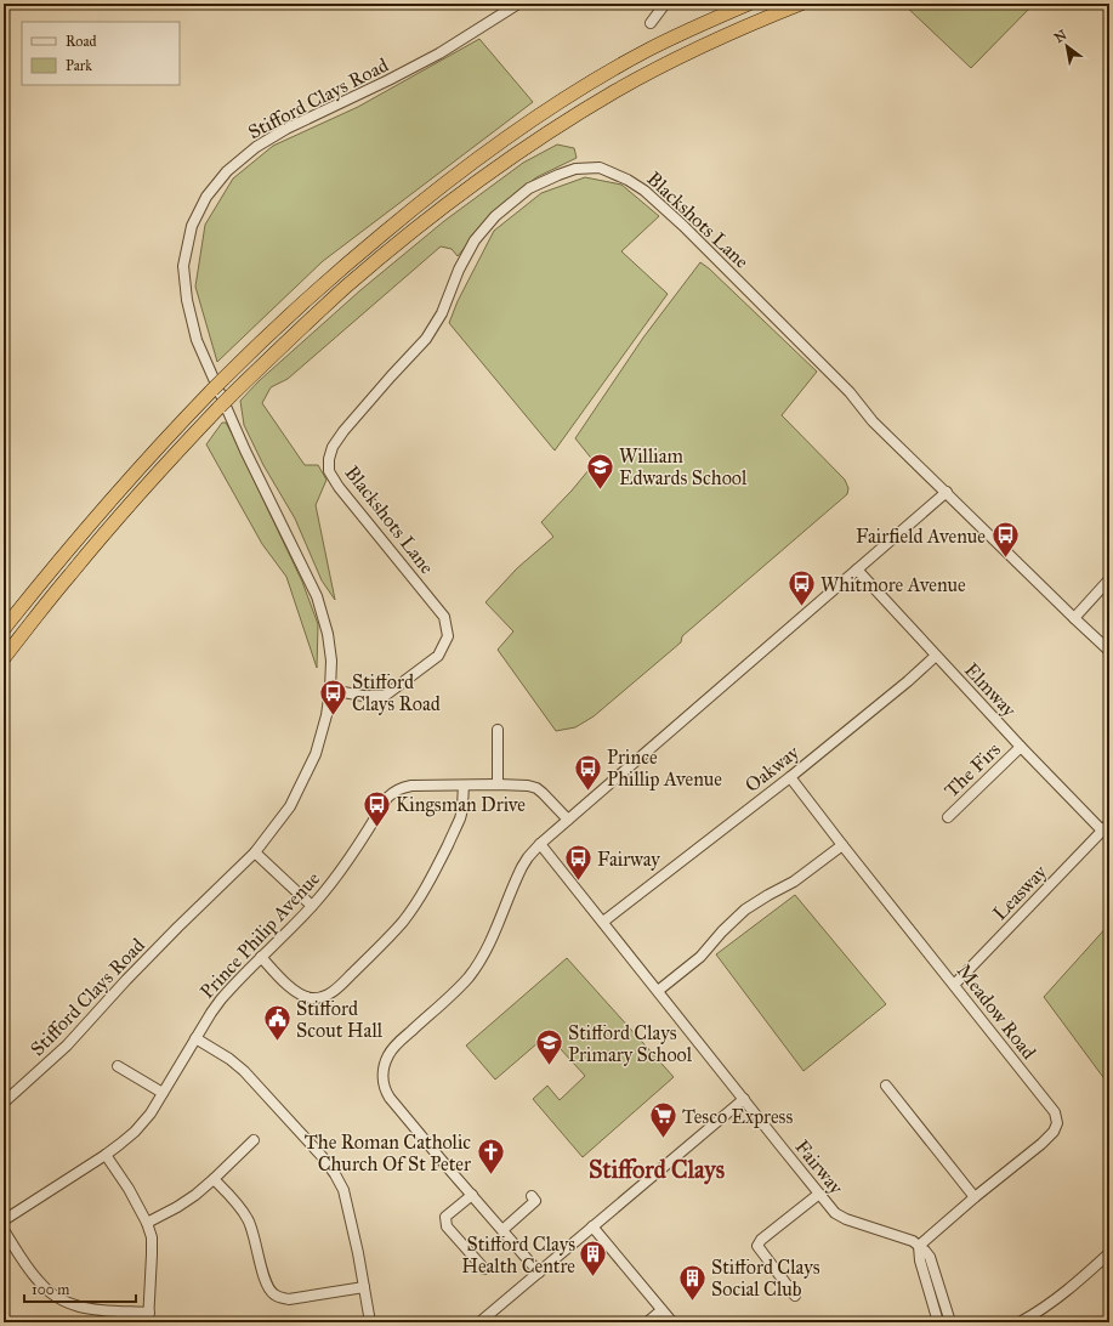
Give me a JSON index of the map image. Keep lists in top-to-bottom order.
{
  "streets": {
    "street": [
      "Stifford Clays Road",
      "Blackshots Lane",
      "Elmway",
      "Oakway",
      "The Firs",
      "Leasway",
      "Prince Philip Avenue",
      "Meadow Road",
      "Fairway"
    ]
  },
  "crossings": [
    ["Stifford Clays Road", "Blackshots Lane"],
    ["Elmway", "Oakway"],
    ["Elmway", "The Firs"],
    ["Elmway", "Leasway"],
    ["Oakway", "Meadow Road"],
    ["Oakway", "Fairway"],
    ["Leasway", "Meadow Road"],
    ["Meadow Road", "Fairway"]
  ],
  "districts": ["Stifford Clays"],
  "places": {
    "school or university": ["William Edwards School", "Stifford Clays Primary School"],
    "bus stop": [
      "Fairfield Avenue",
      "Whitmore Avenue",
      "Stifford Clays Road",
      "Prince Phillip Avenue",
      "Kingsman Drive",
      "Fairway"
    ],
    "public building": ["Stifford Scout Hall"],
    "supermarket": ["Tesco Express"],
    "church": ["The Roman Catholic Church Of St Peter"],
    "building": ["Stifford Clays Health Centre", "Stifford Clays Social Club"]
  },
  "legend": ["Road", "Park"],
  "scale_bar": "100 m",
  "north": "top left"
}
